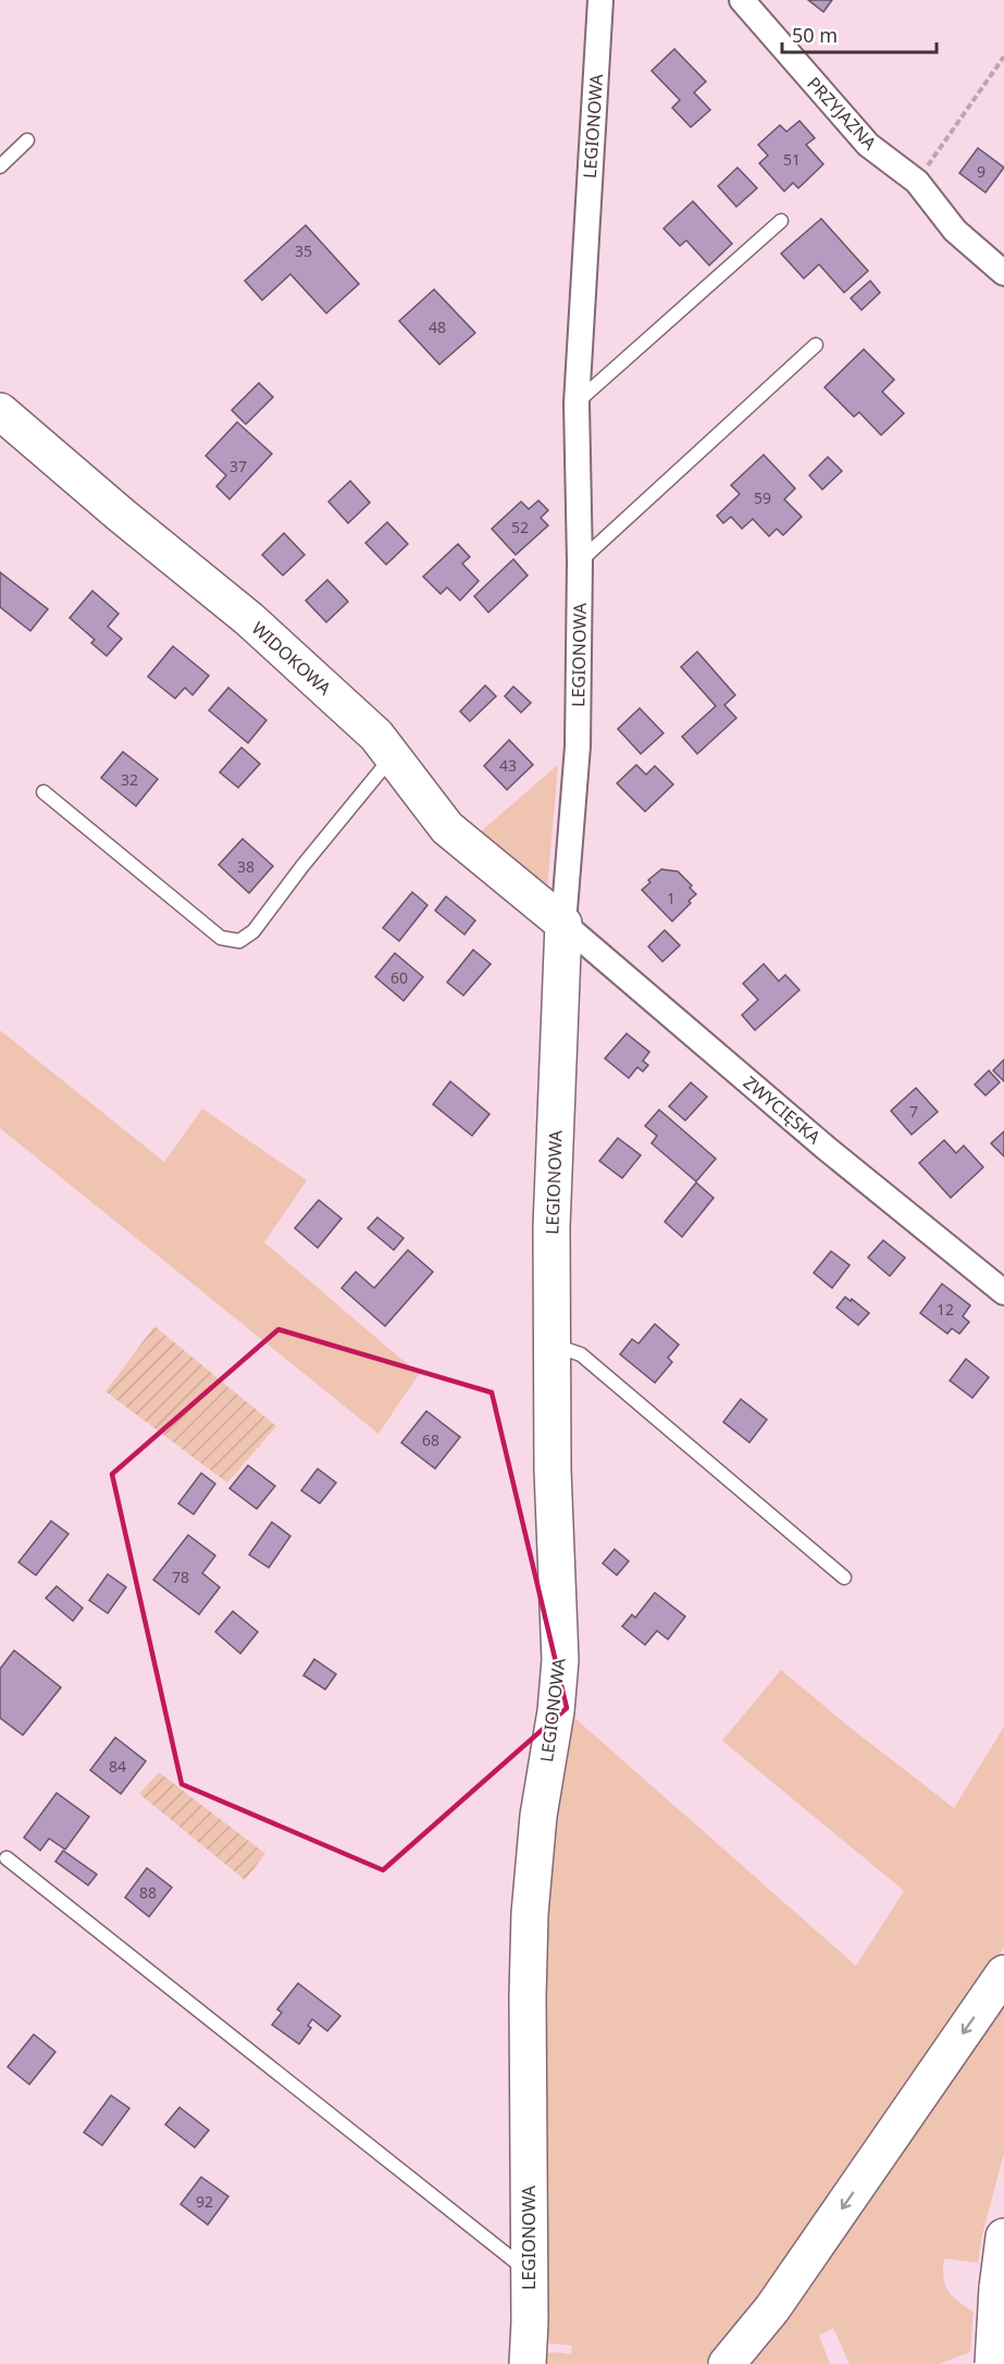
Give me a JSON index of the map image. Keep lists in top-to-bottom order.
{
  "streets": {
    "main road": ["LEGIONOWA", "WIDOKOWA"],
    "street": ["PRZYJAZNA", "ZWYCIĘSKA"]
  },
  "crossings": [
    ["LEGIONOWA", "WIDOKOWA"],
    ["LEGIONOWA", "ZWYCIĘSKA"],
    ["WIDOKOWA", "ZWYCIĘSKA"]
  ],
  "house_numbers": [
    "51",
    "9",
    "35",
    "48",
    "37",
    "59",
    "52",
    "43",
    "32",
    "38",
    "1",
    "60",
    "7",
    "12",
    "68",
    "78",
    "84",
    "88",
    "92"
  ],
  "scale_bar": "50 m"
}
